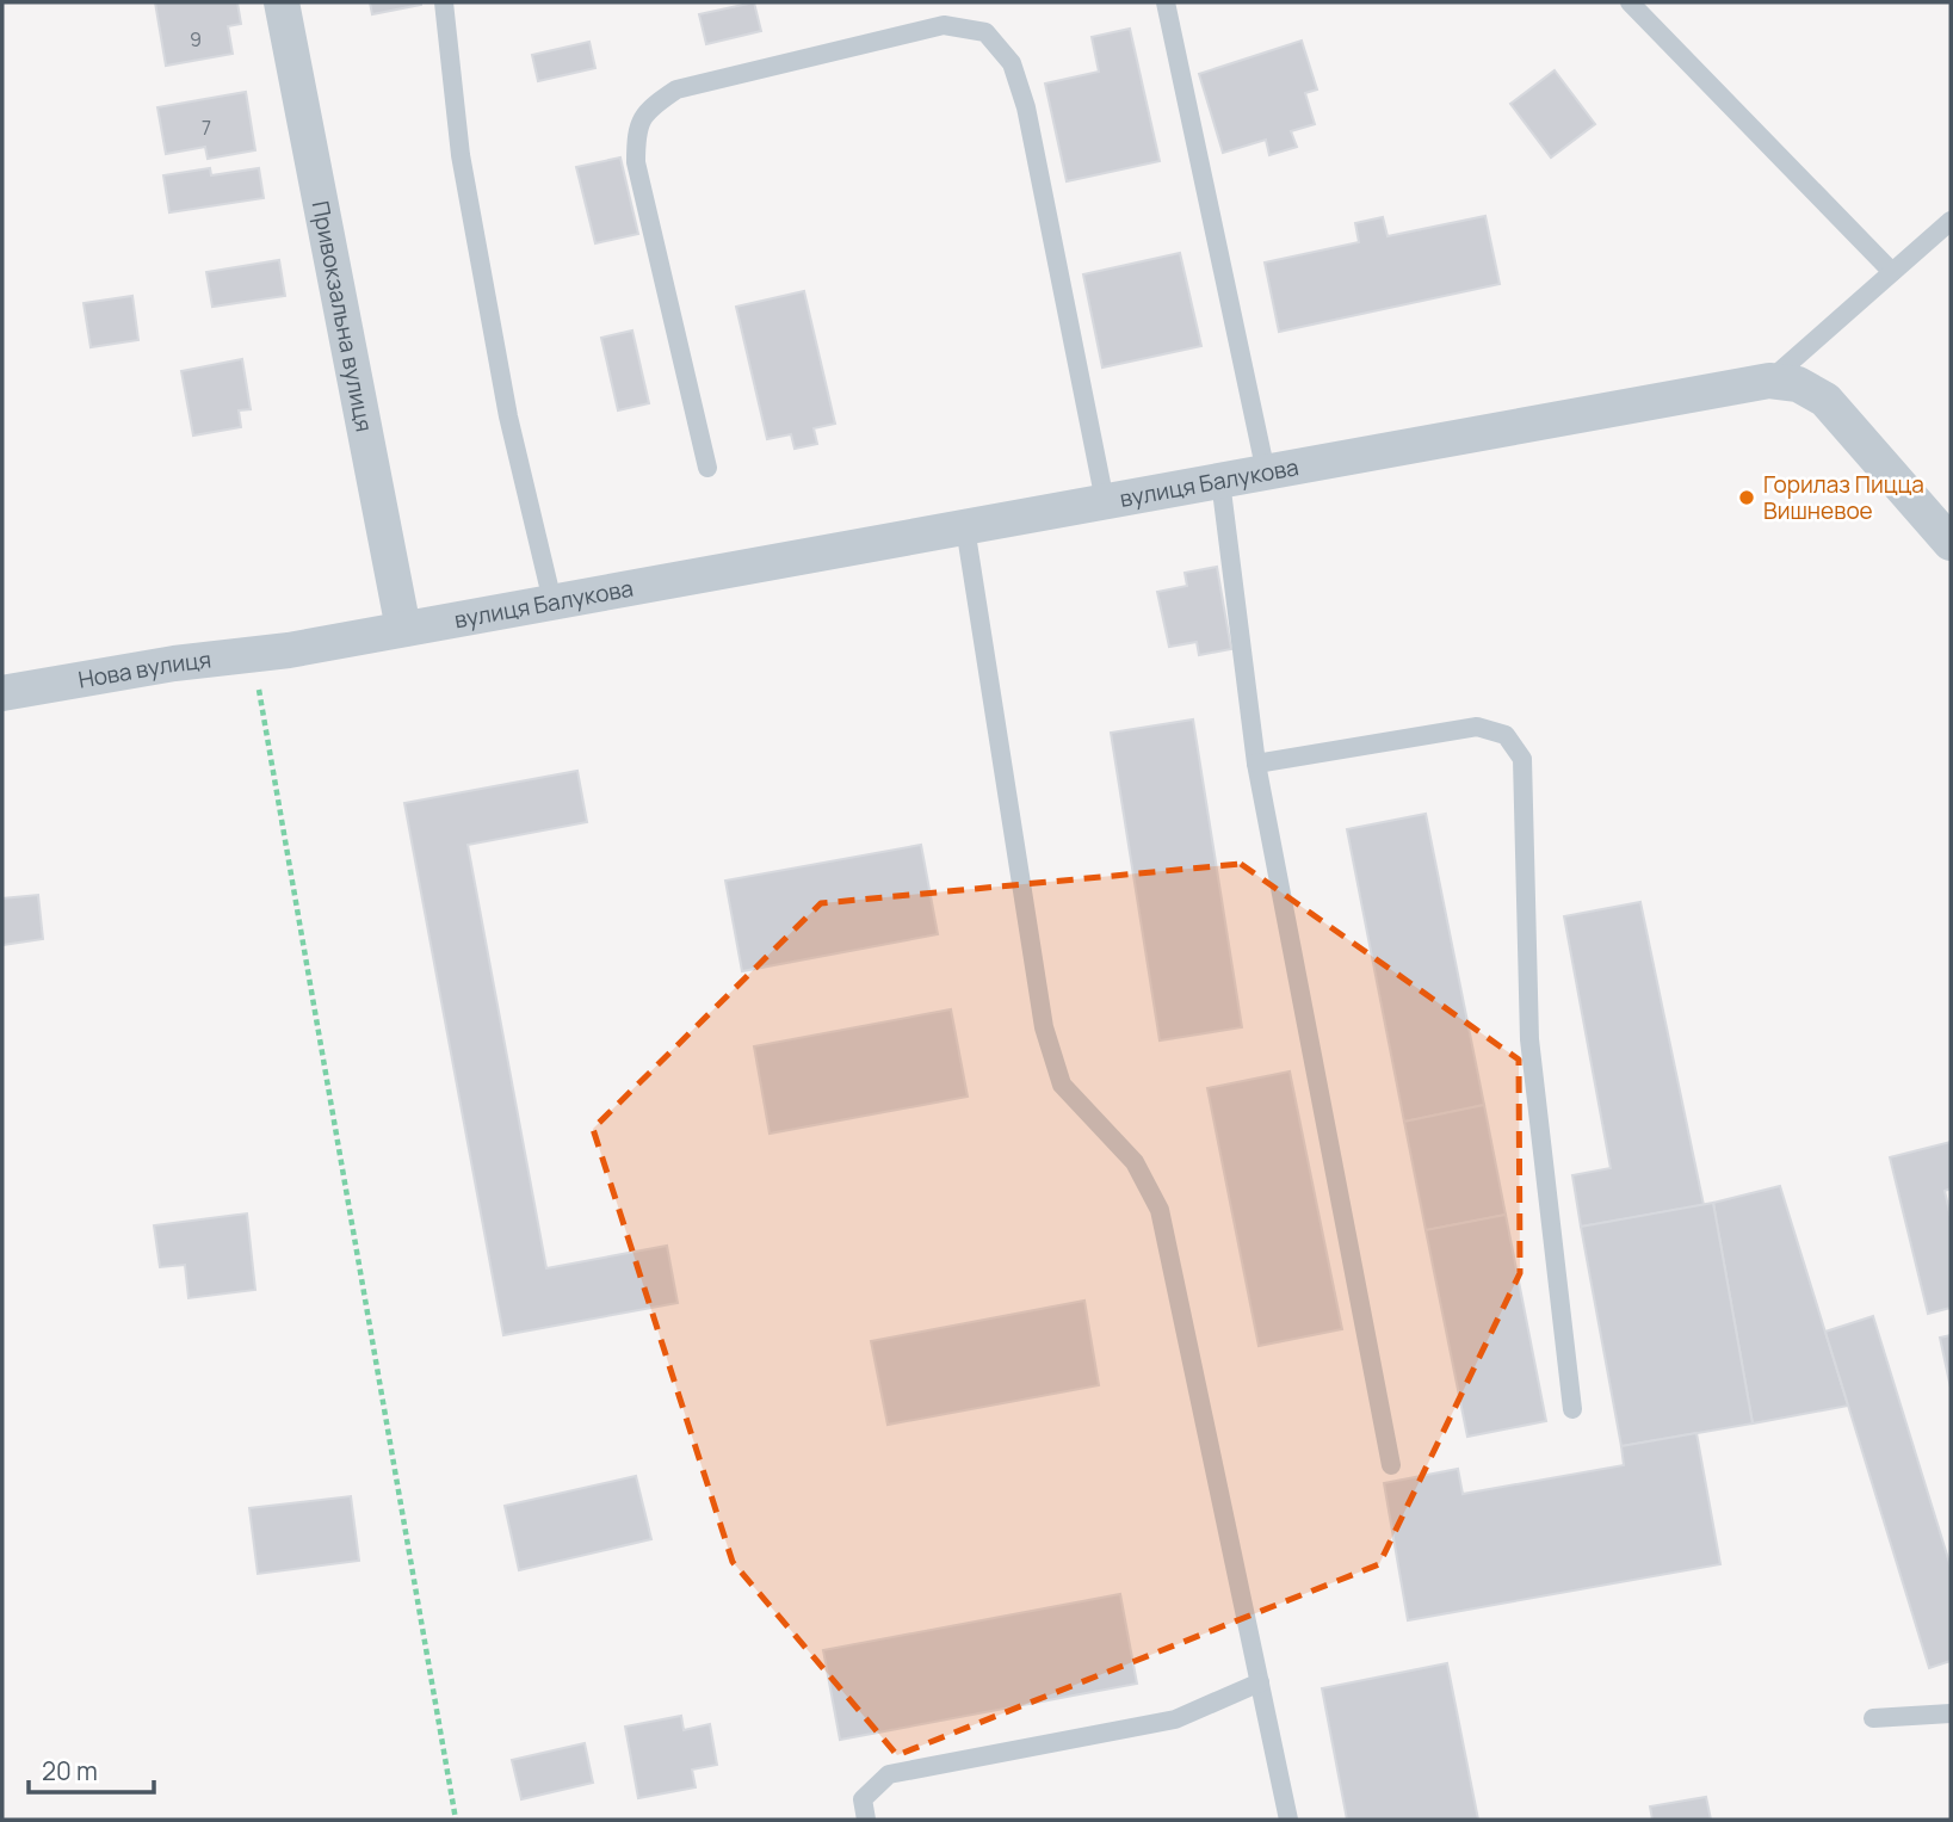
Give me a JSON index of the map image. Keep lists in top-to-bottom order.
{
  "streets": {
    "street": ["Привокзальна вулиця", "вулиця Балукова", "Нова вулиця"]
  },
  "crossings": [
    ["Привокзальна вулиця", "вулиця Балукова"],
    ["вулиця Балукова", "Нова вулиця"]
  ],
  "places": ["Горилаз Пицца Вишневое"],
  "house_numbers": ["9", "7"],
  "scale_bar": "20 m"
}
